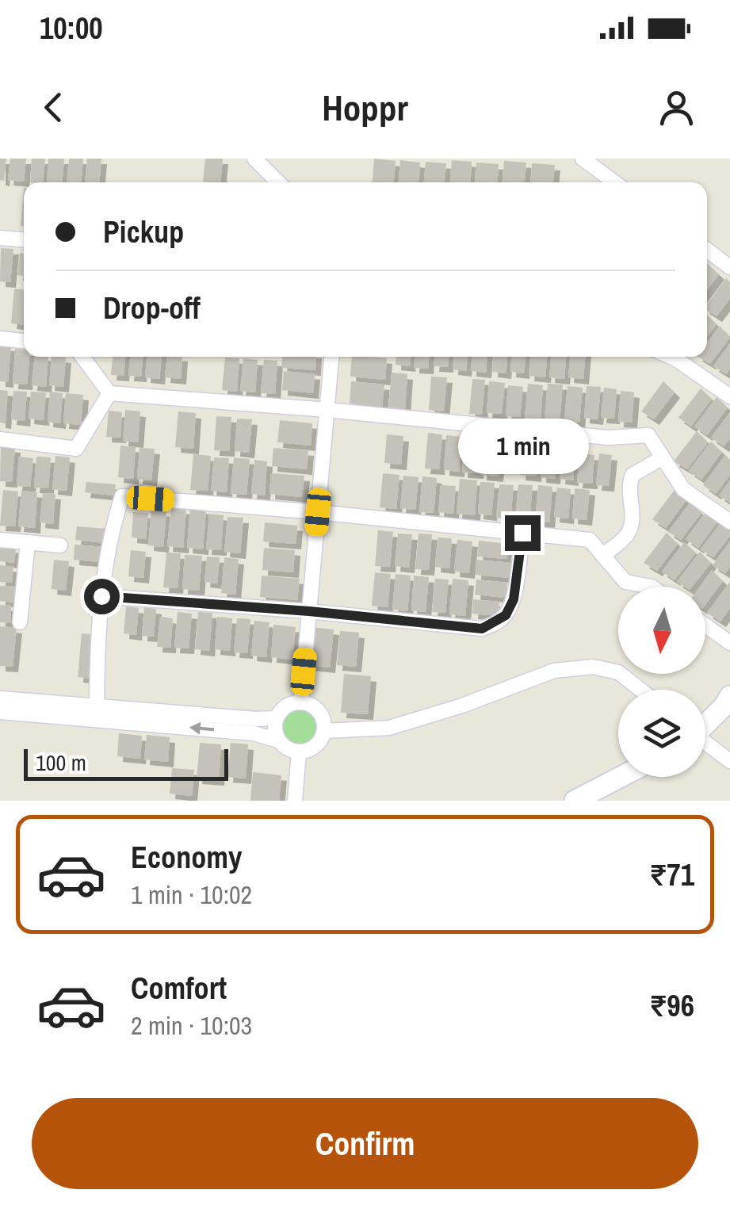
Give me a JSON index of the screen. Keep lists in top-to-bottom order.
{
  "scale_bar": "100 m",
  "north": "bottom",
  "page": {
    "status": "10:00",
    "header": "Hoppr",
    "banner": ["Pickup", "Drop-off"],
    "bubble": "1 min",
    "scale": "100 m",
    "list": [
      {
        "name": "Economy",
        "note": "1 min · 10:02",
        "value": "₹71"
      },
      {
        "name": "Comfort",
        "note": "2 min · 10:03",
        "value": "₹96"
      }
    ],
    "buttons": "Confirm"
  }
}
